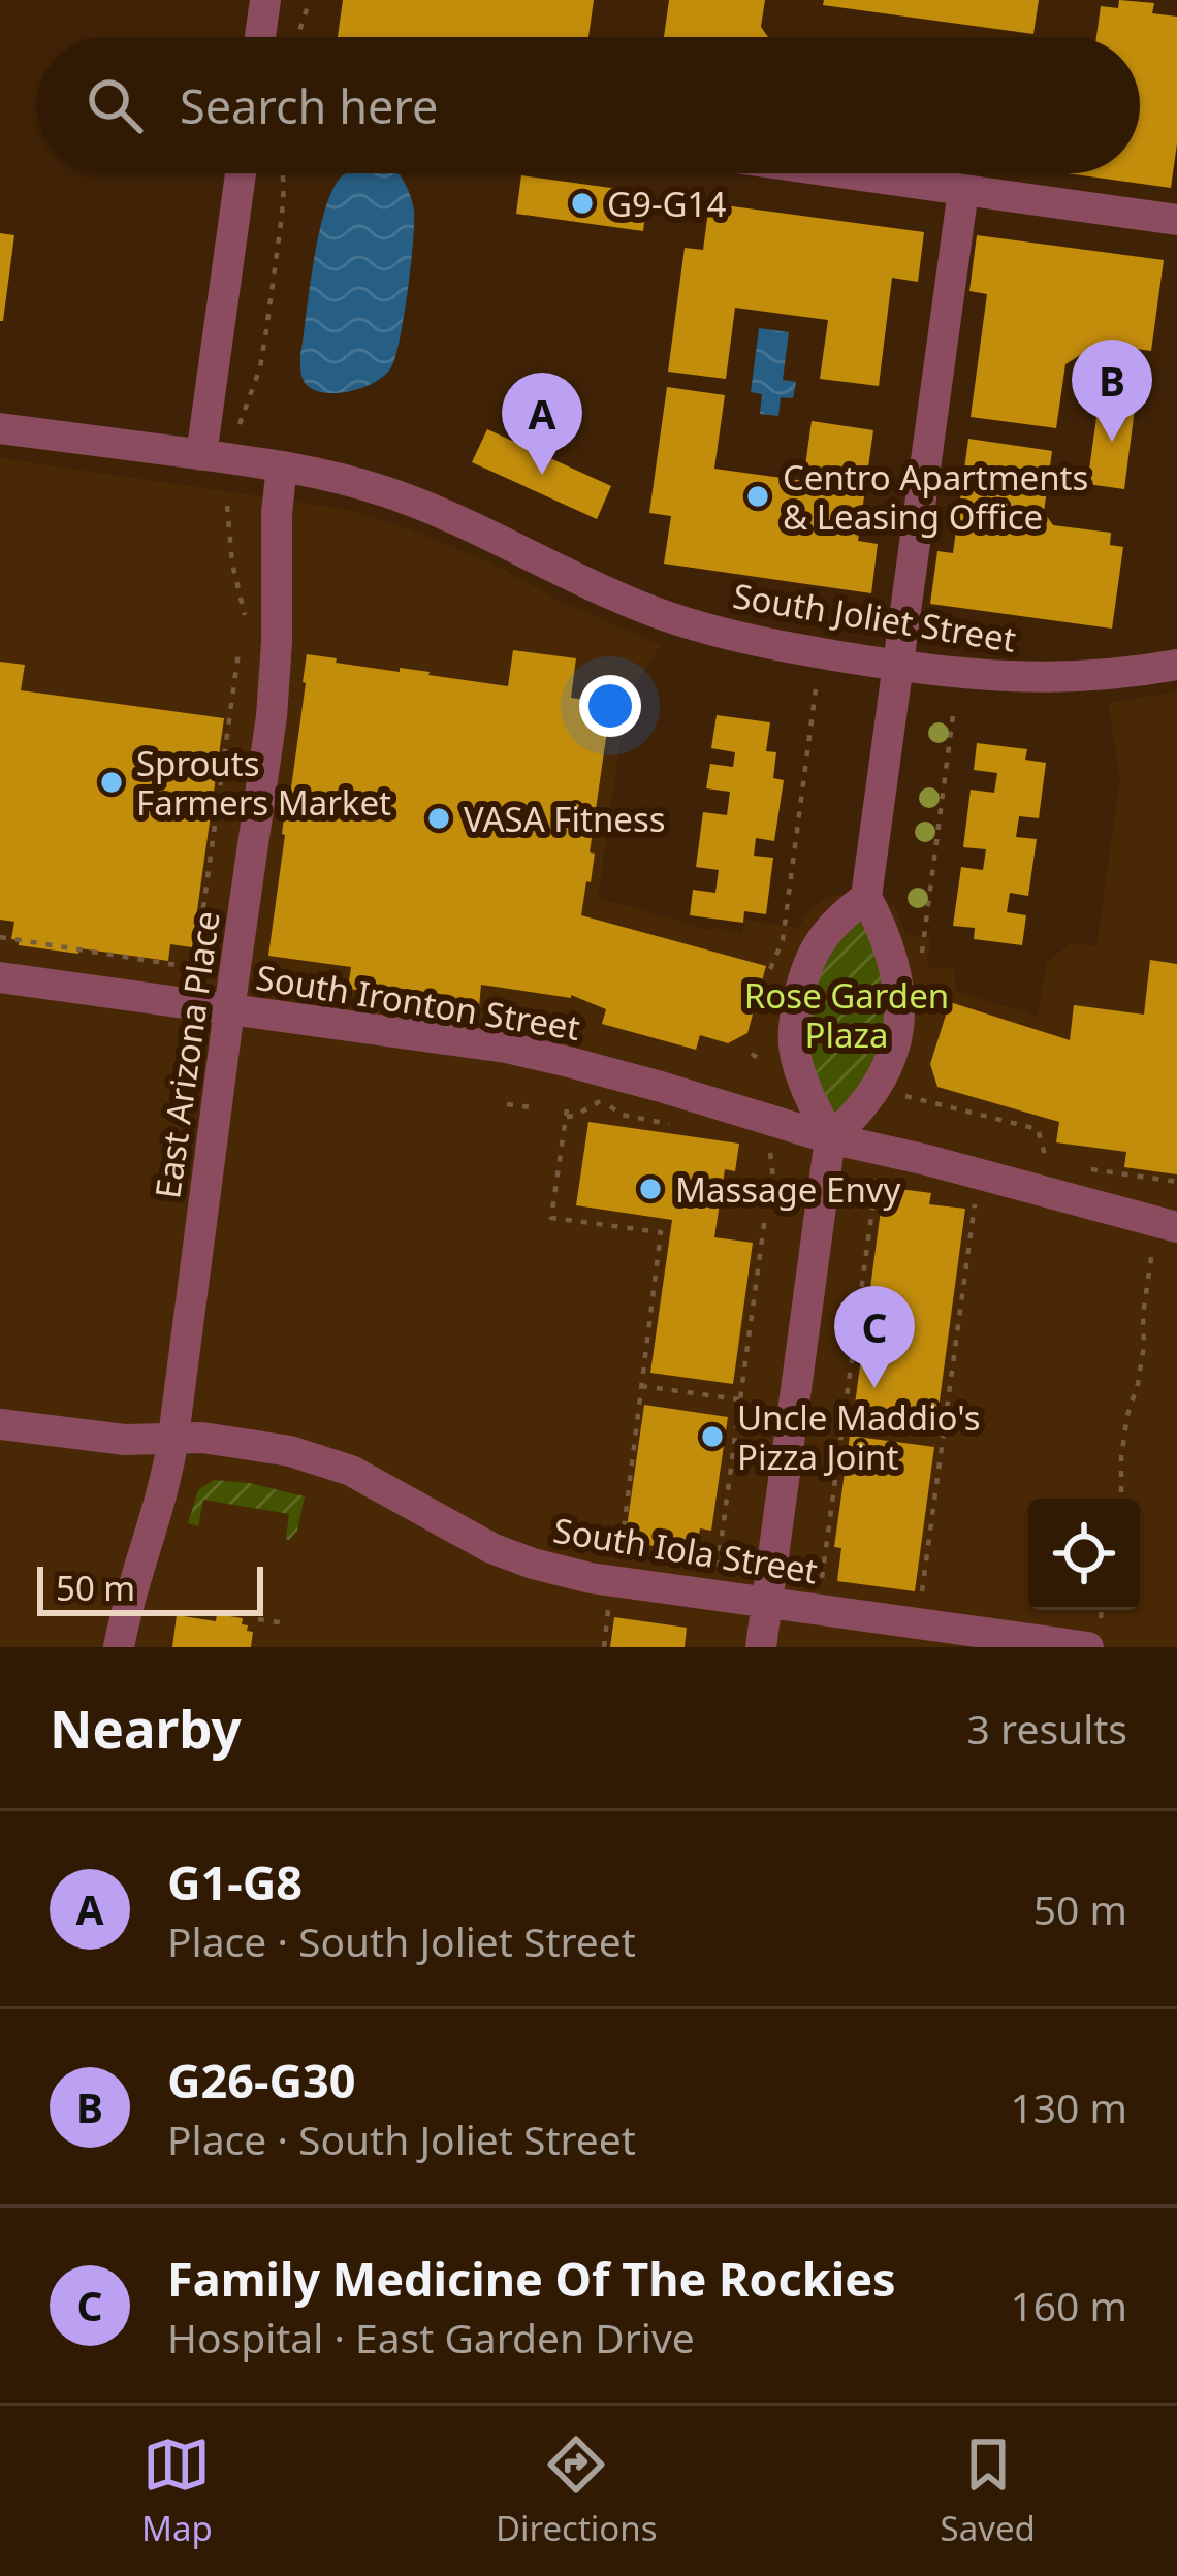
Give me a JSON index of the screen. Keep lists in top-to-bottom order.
{
  "streets": {
    "street": [
      "South Joliet Street",
      "South Ironton Street",
      "East Arizona Place",
      "South Iola Street"
    ]
  },
  "crossings": [
    ["South Joliet Street", "East Arizona Place"],
    ["South Ironton Street", "East Arizona Place"],
    ["East Arizona Place", "South Iola Street"]
  ],
  "parks": ["Rose Garden Plaza"],
  "places": [
    "G9-G14",
    "Centro Apartments & Leasing Office",
    "Sprouts Farmers Market",
    "VASA Fitness",
    "Massage Envy",
    "Uncle Maddio's Pizza Joint"
  ],
  "scale_bar": "50 m",
  "page": {
    "search": "Search here",
    "pins": ["B", "A", "C"],
    "scale": "50 m",
    "heading": ["Nearby", "3 results"],
    "list": [
      {
        "mark": "A",
        "name": "G1-G8",
        "note": "Place · South Joliet Street",
        "value": "50 m"
      },
      {
        "mark": "B",
        "name": "G26-G30",
        "note": "Place · South Joliet Street",
        "value": "130 m"
      },
      {
        "mark": "C",
        "name": "Family Medicine Of The Rockies",
        "note": "Hospital · East Garden Drive",
        "value": "160 m"
      }
    ],
    "nav": ["Map", "Directions", "Saved"]
  }
}
